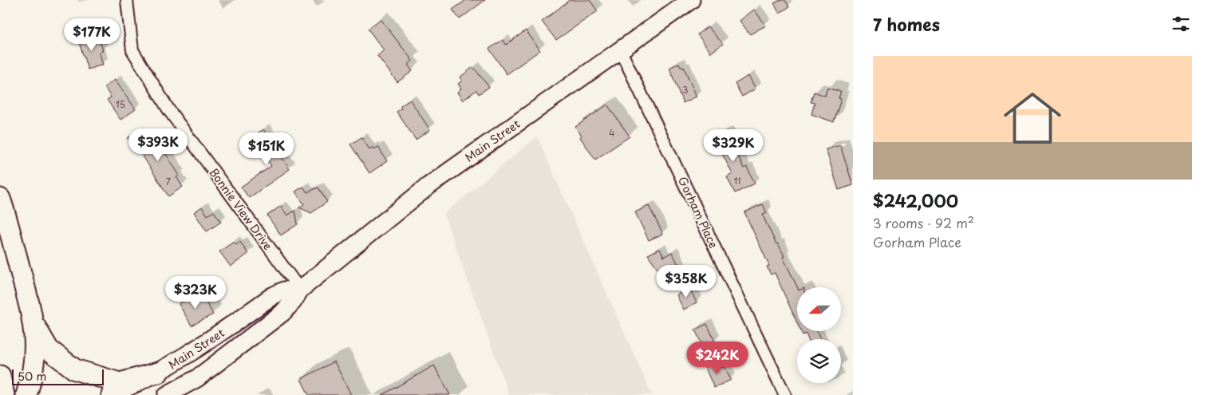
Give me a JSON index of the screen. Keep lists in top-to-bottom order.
{
  "streets": {
    "main road": ["Main Street"],
    "street": ["Bonnie View Drive", "Gorham Place"]
  },
  "crossings": [
    ["Main Street", "Bonnie View Drive"],
    ["Main Street", "Gorham Place"]
  ],
  "house_numbers": [
    "3",
    "15",
    "4",
    "11",
    "7"
  ],
  "scale_bar": "50 m",
  "north": "left",
  "page": {
    "heading": "7 homes",
    "price": [
      "$177K",
      "$393K",
      "$329K",
      "$151K",
      "$358K",
      "$323K",
      "$242K"
    ],
    "list": [
      {
        "name": "$242,000",
        "note": "3 rooms · 92 m² · Gorham Place"
      }
    ],
    "scale": "50 m"
  }
}
